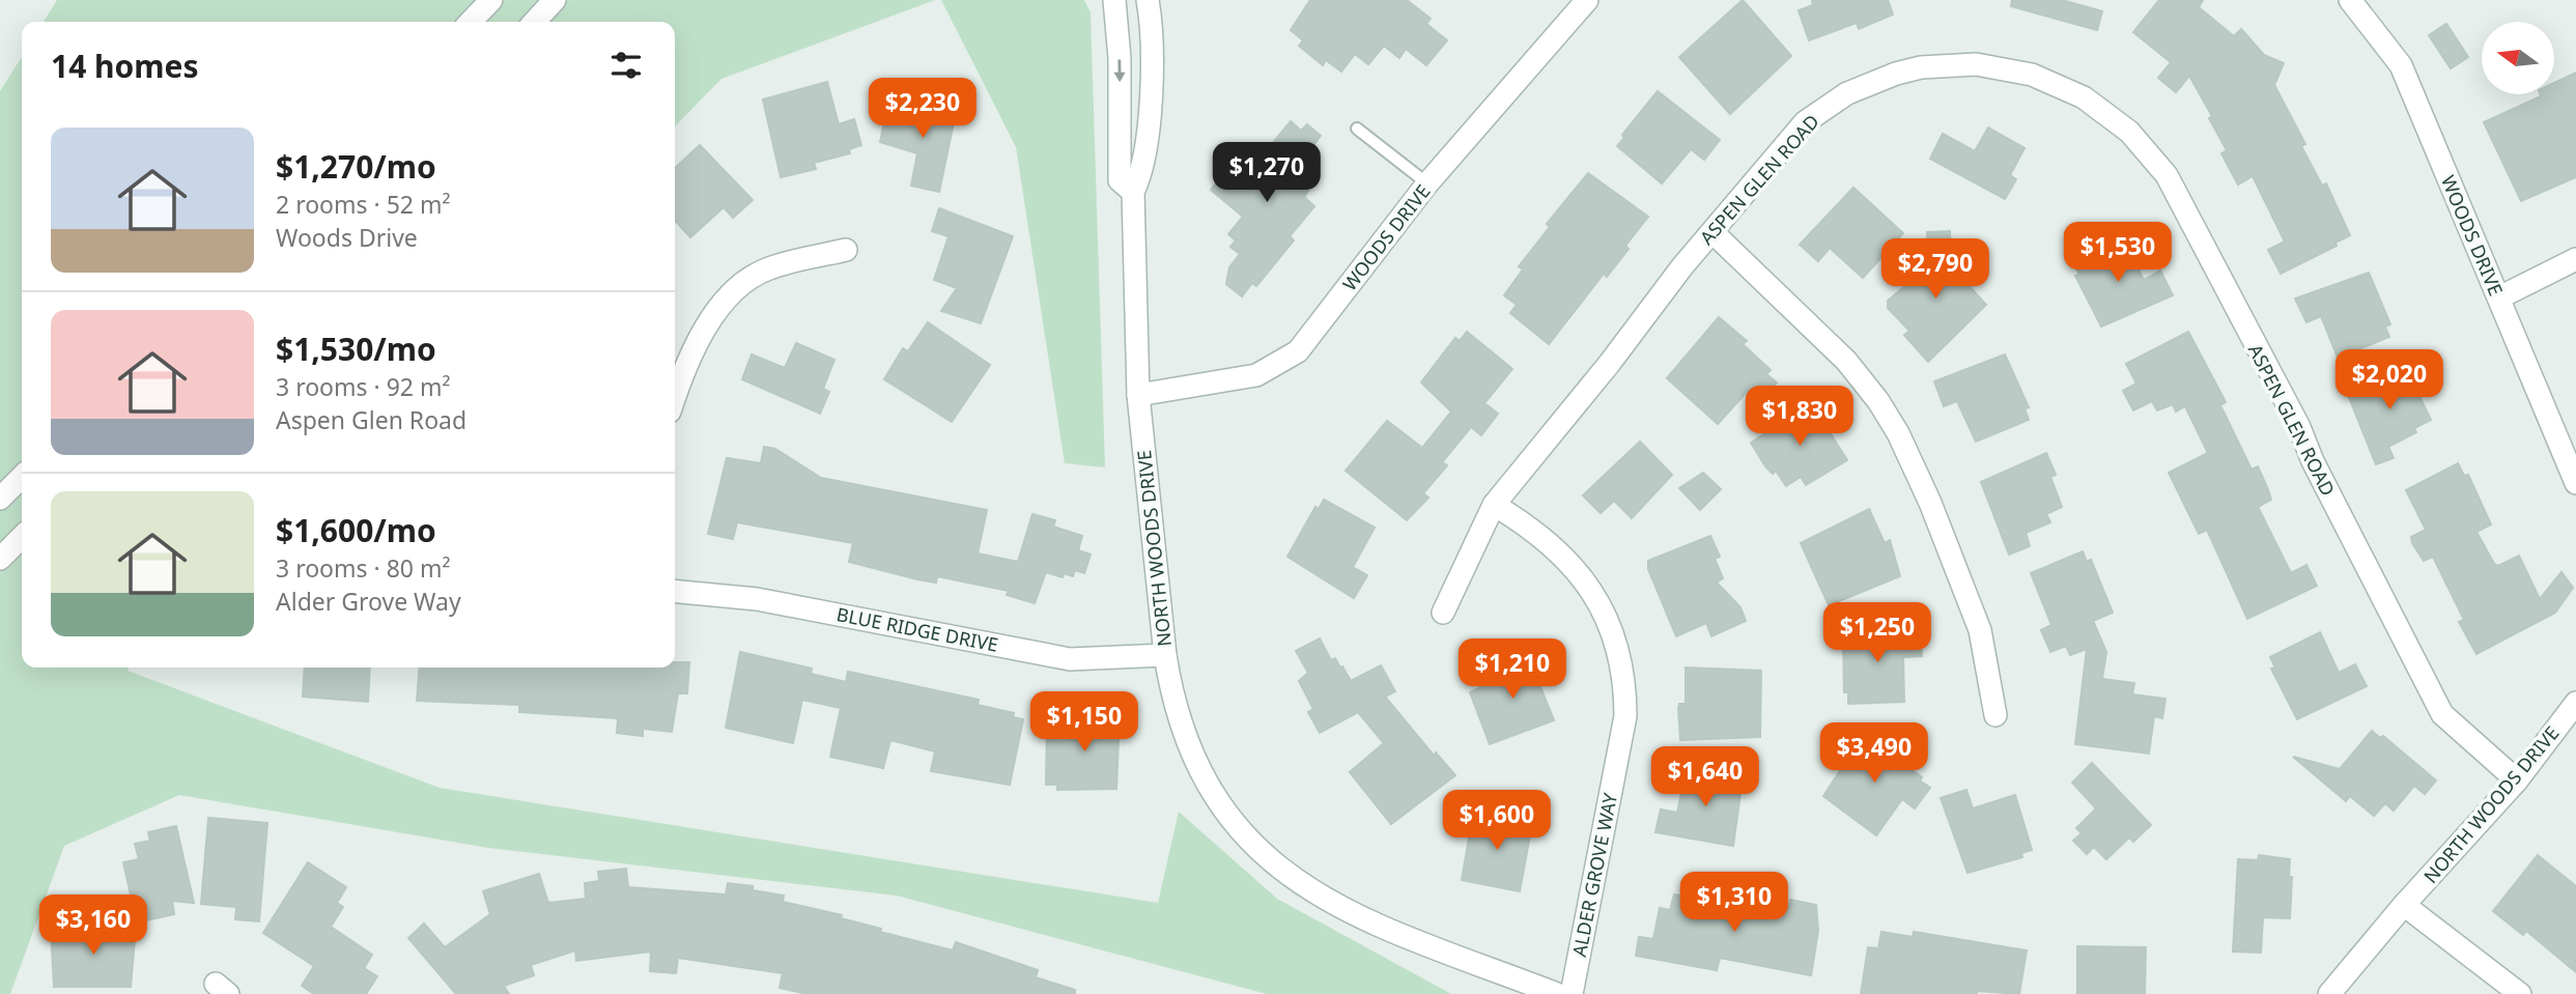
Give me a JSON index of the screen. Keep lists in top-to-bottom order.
{
  "streets": {
    "street": [
      "ASPEN GLEN ROAD",
      "WOODS DRIVE",
      "NORTH WOODS DRIVE",
      "BLUE RIDGE DRIVE",
      "ALDER GROVE WAY"
    ]
  },
  "crossings": [
    ["ASPEN GLEN ROAD", "NORTH WOODS DRIVE"],
    ["ASPEN GLEN ROAD", "ALDER GROVE WAY"],
    ["WOODS DRIVE", "NORTH WOODS DRIVE"],
    ["NORTH WOODS DRIVE", "BLUE RIDGE DRIVE"]
  ],
  "north": "left",
  "page": {
    "heading": "14 homes",
    "price": [
      "$2,230",
      "$1,270",
      "$1,530",
      "$2,790",
      "$2,020",
      "$1,830",
      "$1,250",
      "$1,210",
      "$1,150",
      "$3,490",
      "$1,640",
      "$1,600",
      "$1,310",
      "$3,160"
    ],
    "list": [
      {
        "name": "$1,270/mo",
        "note": "2 rooms · 52 m² · Woods Drive"
      },
      {
        "name": "$1,530/mo",
        "note": "3 rooms · 92 m² · Aspen Glen Road"
      },
      {
        "name": "$1,600/mo",
        "note": "3 rooms · 80 m² · Alder Grove Way"
      }
    ]
  }
}
